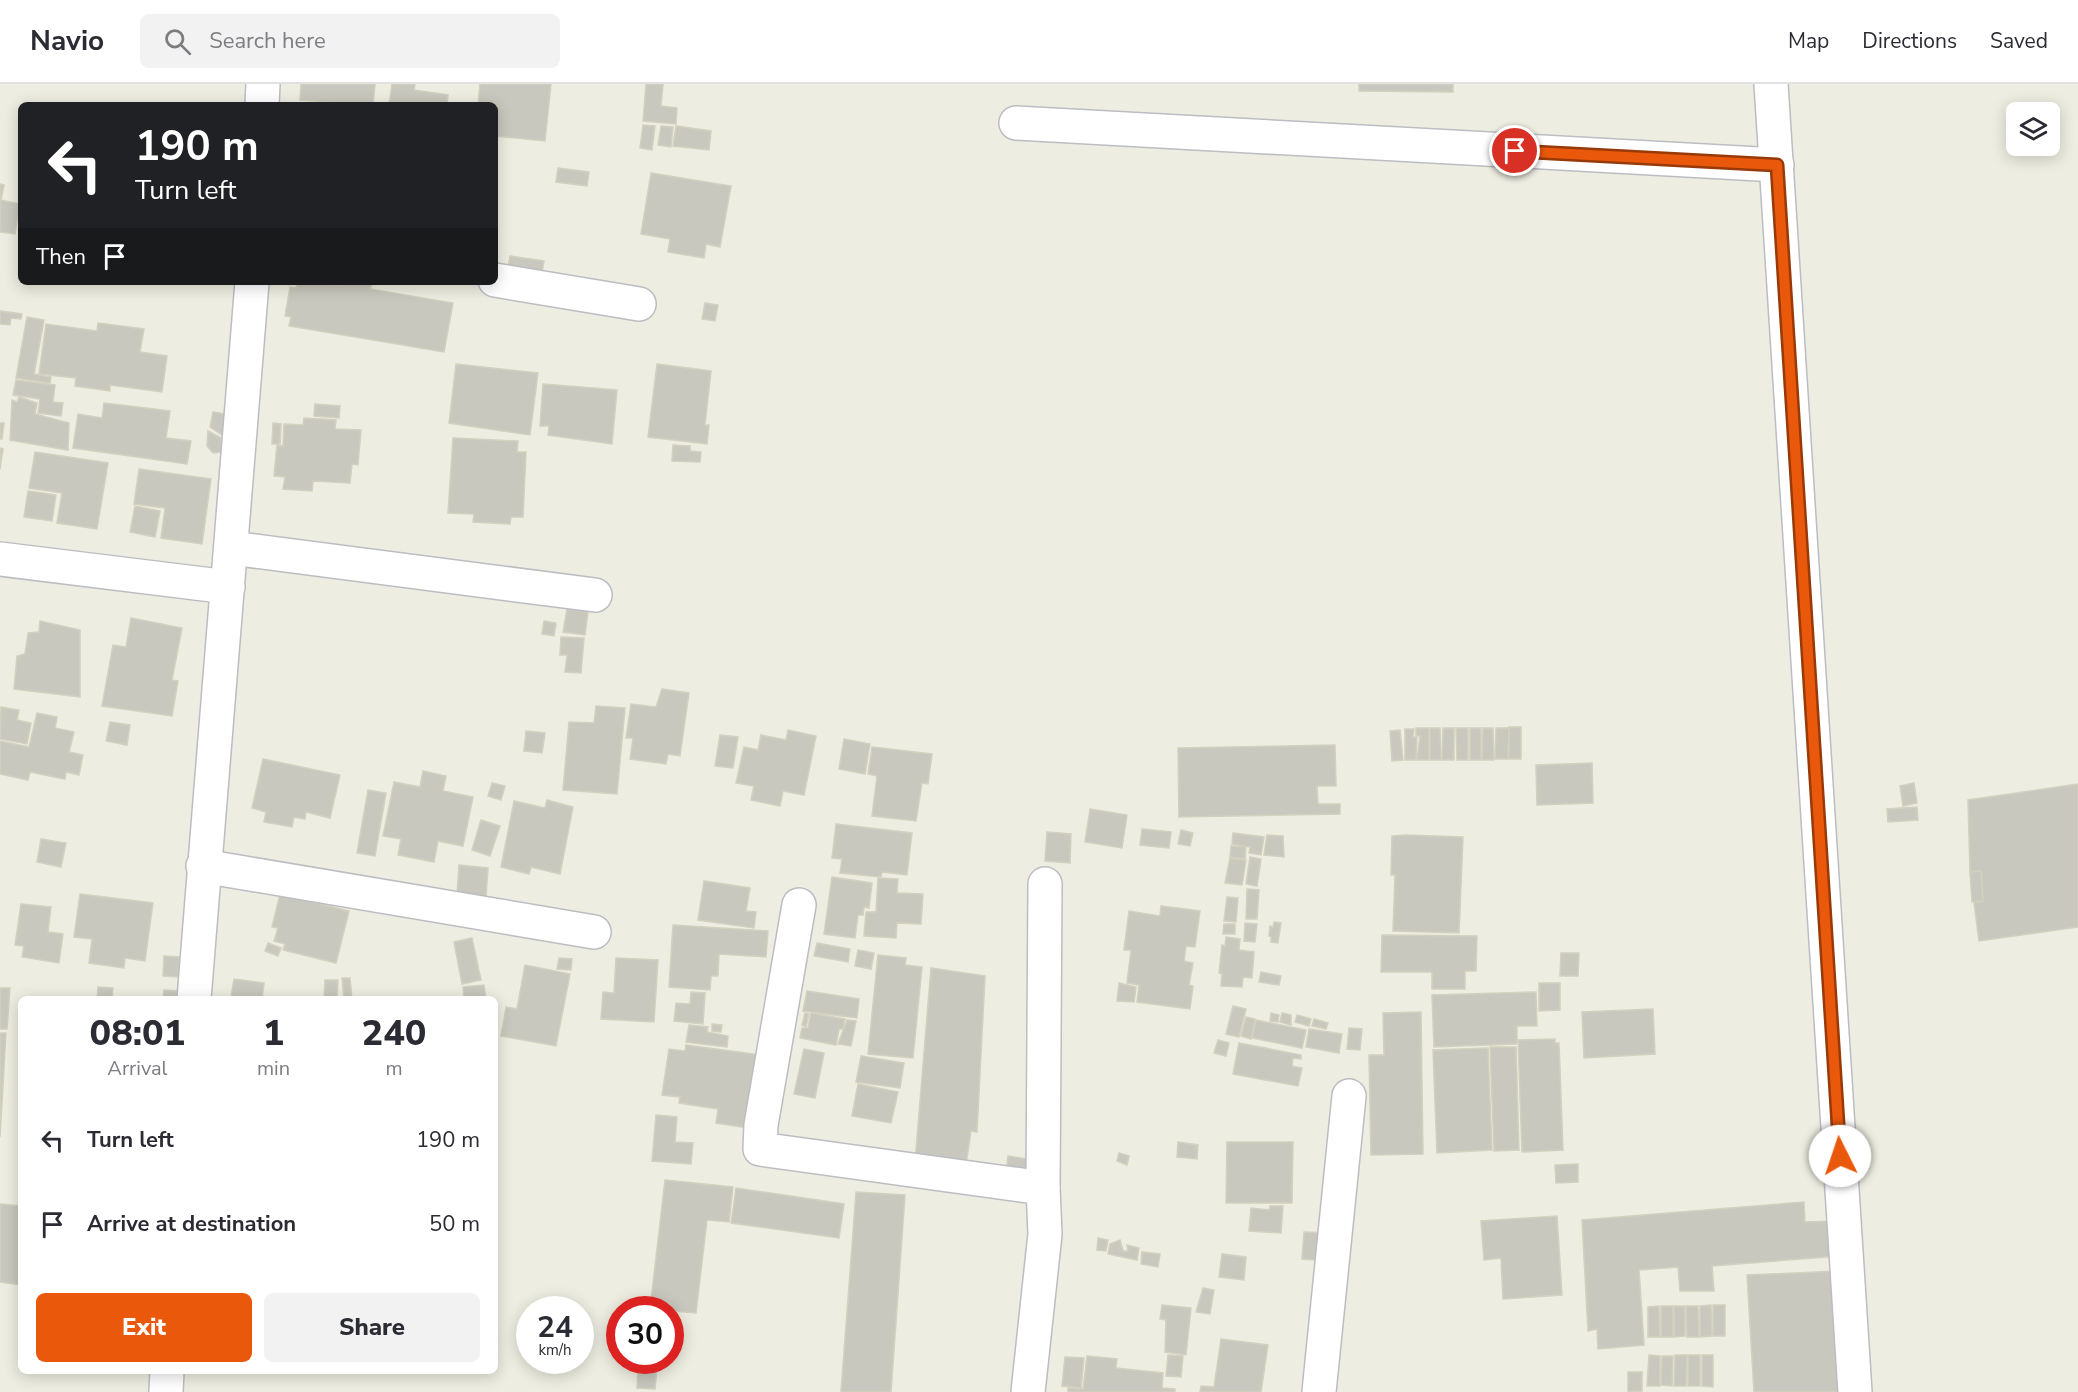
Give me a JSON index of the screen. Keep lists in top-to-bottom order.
{
  "page": {
    "header": "Navio",
    "search": "Search here",
    "nav": ["Map", "Directions", "Saved"],
    "turn": ["190 m", "Turn left"],
    "then": "Then",
    "eta": [
      "08:01",
      "Arrival",
      "1",
      "min",
      "240",
      "m"
    ],
    "list": [
      {
        "name": "Turn left",
        "value": "190 m"
      },
      {
        "name": "Arrive at destination",
        "value": "50 m"
      }
    ],
    "buttons": ["Exit", "Share"],
    "speed": "24 km/h",
    "limit": "30"
  }
}
